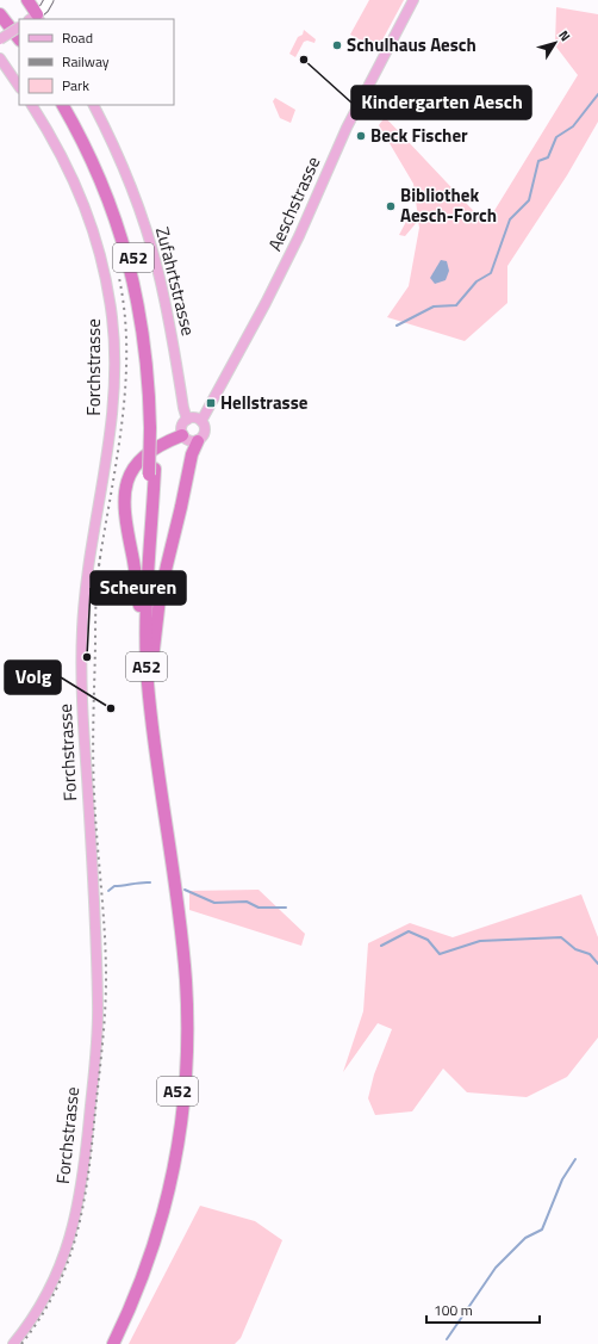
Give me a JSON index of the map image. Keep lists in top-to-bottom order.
{
  "streets": {
    "highway": ["A52"],
    "main road": ["Aeschstrasse", "Zufahrtstrasse", "Forchstrasse"]
  },
  "crossings": [
    ["Aeschstrasse", "Zufahrtstrasse"]
  ],
  "places": {
    "other": [
      "Schulhaus Aesch",
      "Kindergarten Aesch",
      "Beck Fischer",
      "Bibliothek Aesch-Forch",
      "Scheuren",
      "Volg"
    ],
    "transit": ["Hellstrasse"]
  },
  "legend": ["Road", "Railway", "Park"],
  "scale_bar": "100 m",
  "north": "top right"
}
